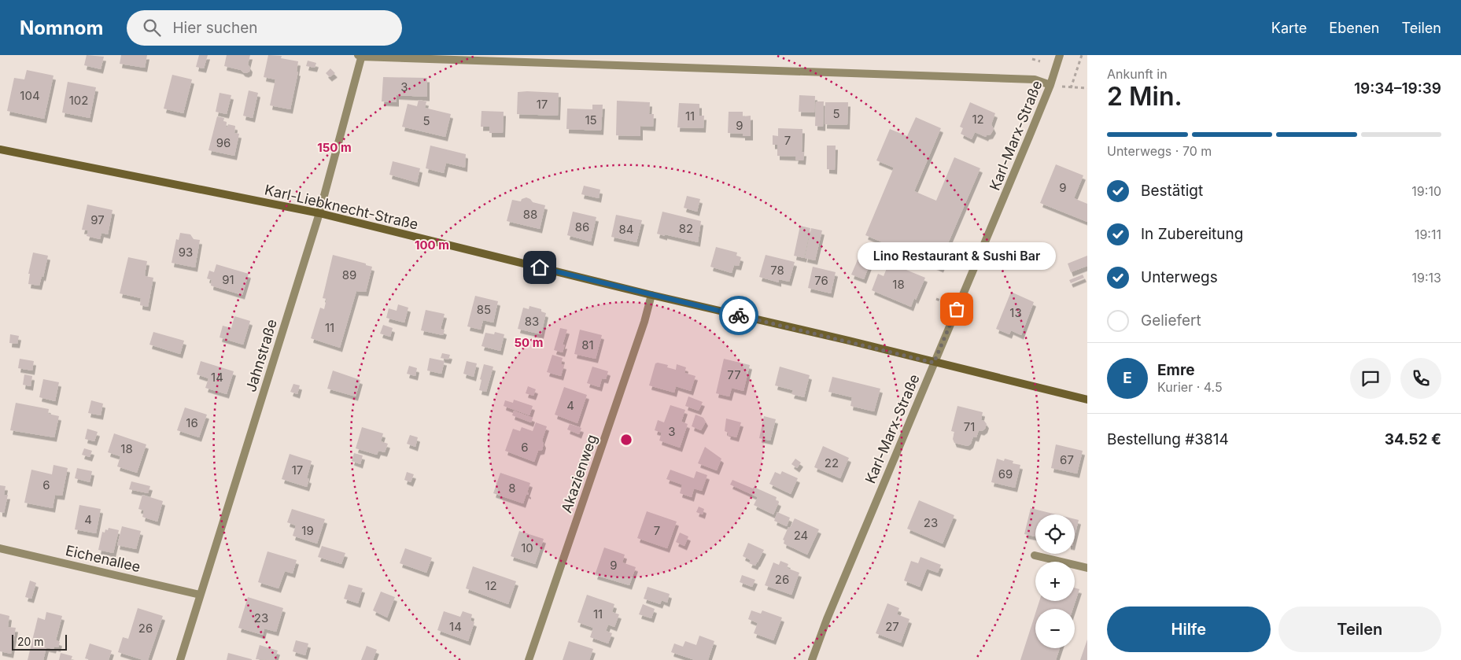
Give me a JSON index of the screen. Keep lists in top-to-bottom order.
{
  "streets": {
    "street": [
      "Karl-Marx-Straße",
      "Karl-Liebknecht-Straße",
      "Jahnstraße",
      "Akazienweg",
      "Eichenallee"
    ]
  },
  "crossings": [
    ["Karl-Marx-Straße", "Karl-Liebknecht-Straße"],
    ["Karl-Liebknecht-Straße", "Jahnstraße"],
    ["Karl-Liebknecht-Straße", "Akazienweg"],
    ["Jahnstraße", "Eichenallee"]
  ],
  "places": ["Lino Restaurant & Sushi Bar"],
  "house_numbers": [
    "3",
    "104",
    "102",
    "17",
    "5",
    "11",
    "12",
    "15",
    "5",
    "9",
    "7",
    "96",
    "9",
    "88",
    "97",
    "86",
    "82",
    "84",
    "93",
    "78",
    "89",
    "91",
    "76",
    "18",
    "85",
    "13",
    "83",
    "11",
    "81",
    "77",
    "14",
    "4",
    "16",
    "71",
    "3",
    "6",
    "18",
    "67",
    "22",
    "17",
    "69",
    "6",
    "8",
    "4",
    "23",
    "19",
    "7",
    "24",
    "10",
    "9",
    "26",
    "12",
    "11",
    "23",
    "14",
    "27",
    "26"
  ],
  "scale_bar": "20 m",
  "page": {
    "header": "Nomnom",
    "search": "Hier suchen",
    "nav": ["Karte", "Ebenen", "Teilen"],
    "heading": ["2 Min.", "Ankunft in", "19:34–19:39"],
    "panel": [
      "Emre",
      "Kurier · 4.5",
      "Bestellung #3814",
      "34.52 €"
    ],
    "bar": "Unterwegs · 70 m",
    "list": [
      ["Bestätigt", "19:10"],
      ["In Zubereitung", "19:11"],
      ["Unterwegs", "19:13"],
      "Geliefert"
    ],
    "bubble": "Lino Restaurant & Sushi Bar",
    "round": "E",
    "map_buttons": ["+", "−"],
    "buttons": ["Hilfe", "Teilen"],
    "scale": "20 m"
  },
  "rings": ["150 m", "100 m", "50 m"]
}
